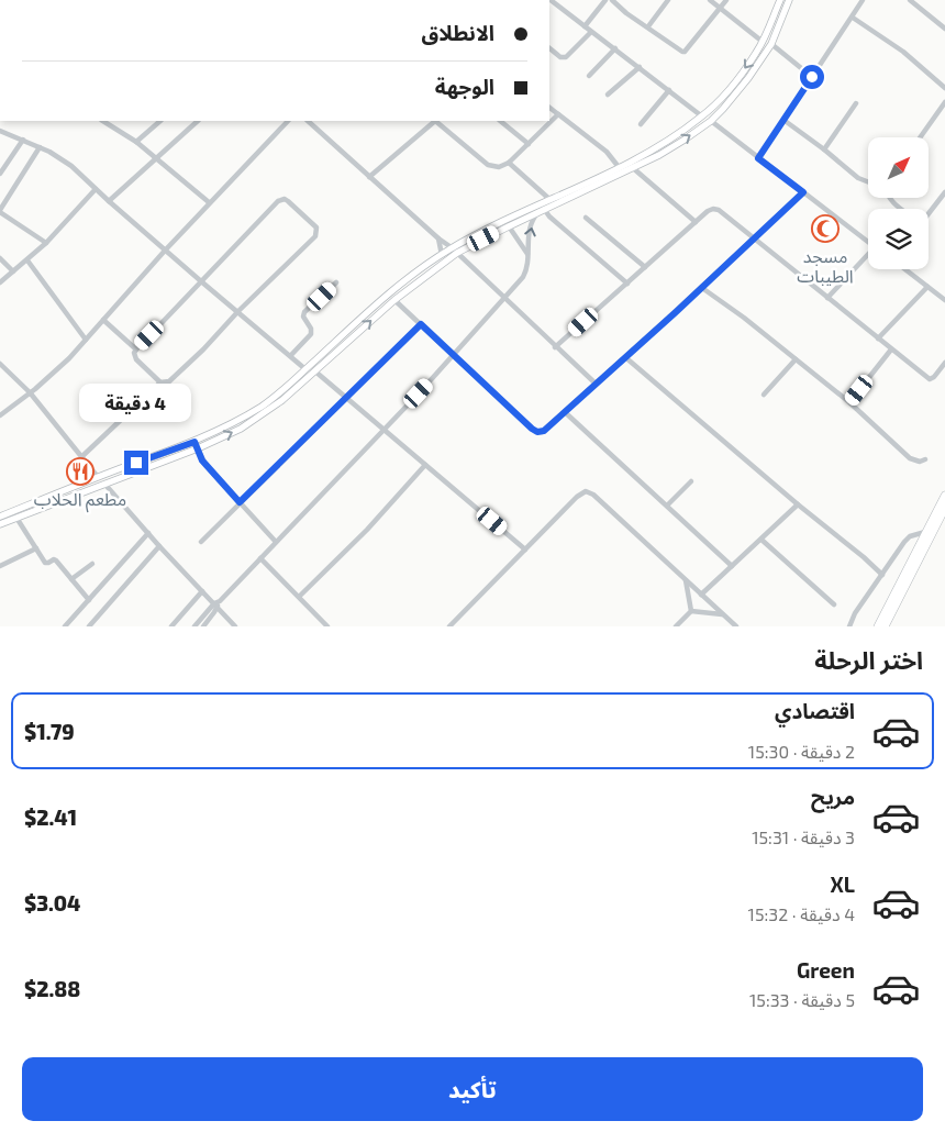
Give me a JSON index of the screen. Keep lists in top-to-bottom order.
{
  "places": {
    "mosque": ["مسجد الطيبات"],
    "restaurant": ["مطعم الحلاب"]
  },
  "north": "top right",
  "page": {
    "banner": ["الانطلاق", "الوجهة"],
    "bubble": "4 دقيقة",
    "heading": "اختر الرحلة",
    "list": [
      {
        "name": "اقتصادي",
        "note": "2 دقيقة · 15:30",
        "value": "$1.79"
      },
      {
        "name": "مريح",
        "note": "3 دقيقة · 15:31",
        "value": "$2.41"
      },
      {
        "name": "XL",
        "note": "4 دقيقة · 15:32",
        "value": "$3.04"
      },
      {
        "name": "Green",
        "note": "5 دقيقة · 15:33",
        "value": "$2.88"
      }
    ],
    "buttons": "تأكيد"
  }
}
